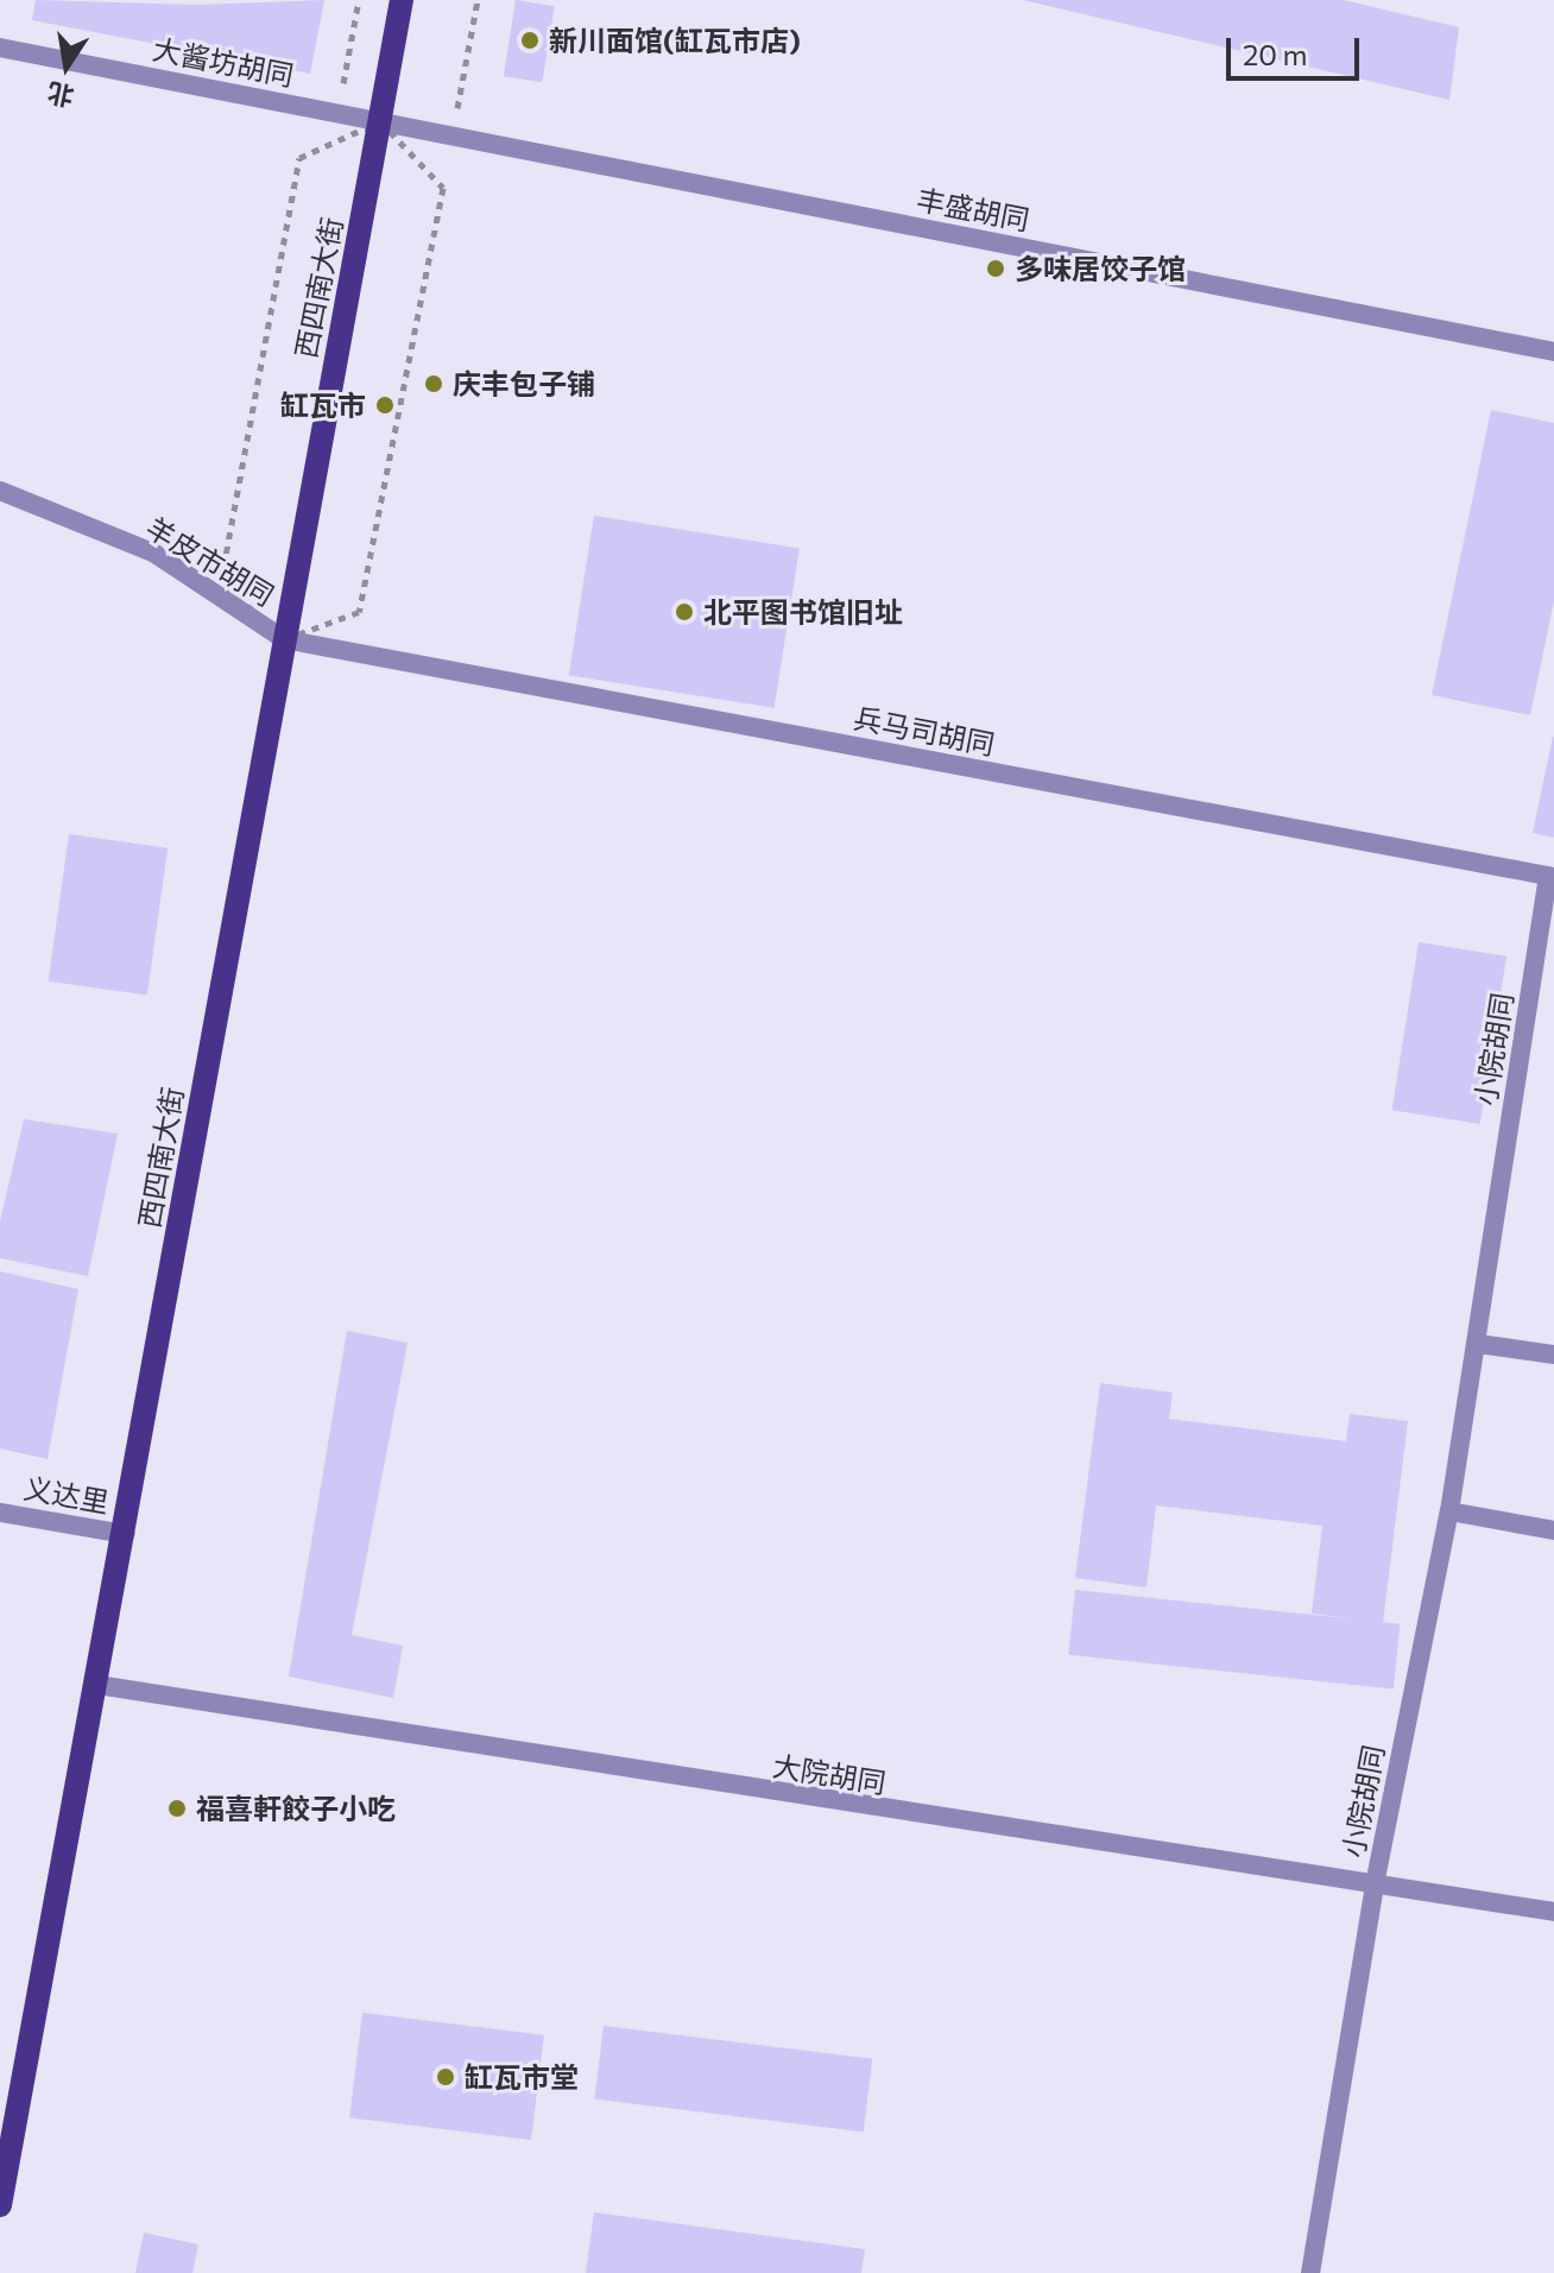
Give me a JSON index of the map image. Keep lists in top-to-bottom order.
{
  "streets": {
    "main road": ["西四南大街"],
    "street": [
      "大酱坊胡同",
      "丰盛胡同",
      "羊皮市胡同",
      "兵马司胡同",
      "小院胡同",
      "义达里",
      "大院胡同"
    ]
  },
  "crossings": [
    ["大酱坊胡同", "丰盛胡同"],
    ["大酱坊胡同", "西四南大街"],
    ["丰盛胡同", "西四南大街"],
    ["西四南大街", "羊皮市胡同"],
    ["西四南大街", "兵马司胡同"],
    ["西四南大街", "义达里"],
    ["西四南大街", "大院胡同"],
    ["羊皮市胡同", "兵马司胡同"],
    ["兵马司胡同", "小院胡同"],
    ["小院胡同", "大院胡同"]
  ],
  "places": [
    "新川面馆(缸瓦市店)",
    "多味居饺子馆",
    "庆丰包子铺",
    "缸瓦市",
    "北平图书馆旧址",
    "福喜軒餃子小吃",
    "缸瓦市堂"
  ],
  "scale_bar": "20 m",
  "north": "bottom"
}
